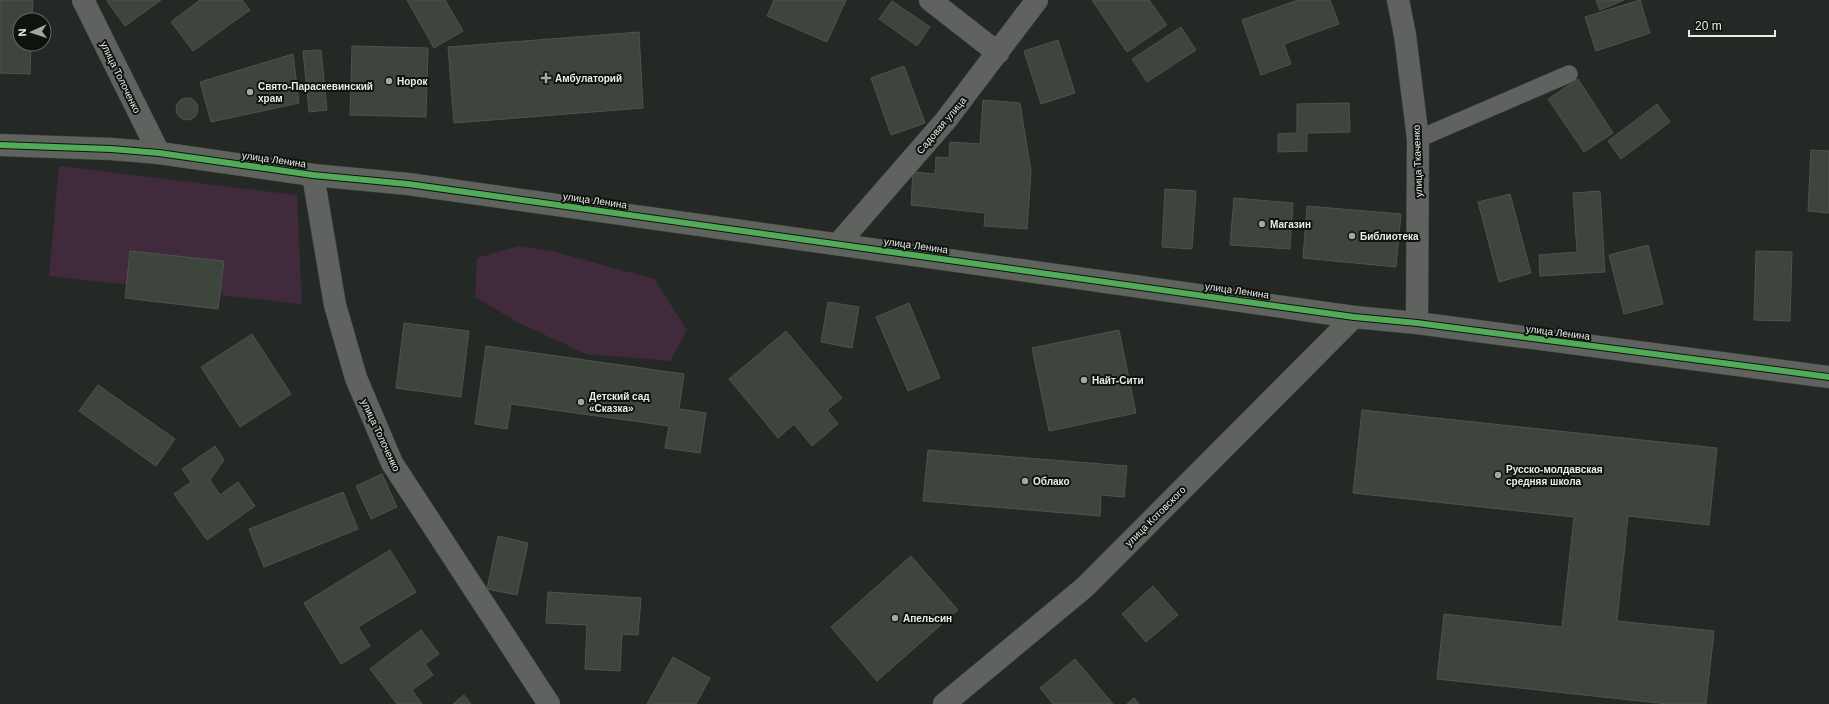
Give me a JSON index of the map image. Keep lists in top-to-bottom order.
{
  "streets": {
    "street": [
      "улица Толоченко",
      "Садовая улица",
      "улица Ленина",
      "улица Ткаченко",
      "улица Котовского"
    ]
  },
  "crossings": [
    ["улица Толоченко", "улица Ленина"],
    ["Садовая улица", "улица Ленина"],
    ["улица Ленина", "улица Ткаченко"],
    ["улица Ленина", "улица Котовского"]
  ],
  "places": {
    "health": ["Амбулаторий"],
    "other": [
      "Норок",
      "Свято-Параскевинский храм",
      "Магазин",
      "Библиотека",
      "Найт-Сити",
      "Детский сад «Сказка»",
      "Русско-молдавская средняя школа",
      "Облако",
      "Апельсин"
    ]
  },
  "scale_bar": "20 m",
  "north": "left"
}
